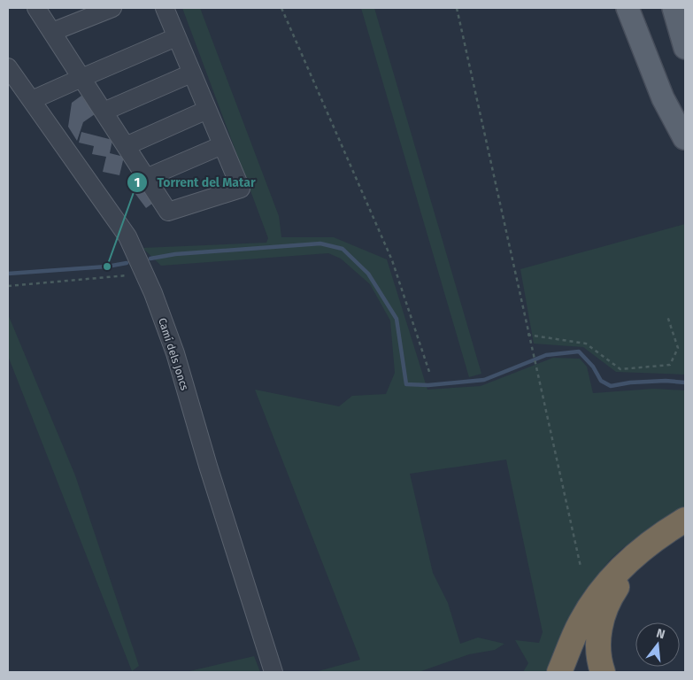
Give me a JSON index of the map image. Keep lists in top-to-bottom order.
{
  "streets": {
    "street": ["Camí dels Joncs"]
  },
  "places": ["Torrent del Matar"],
  "north": "top"
}
